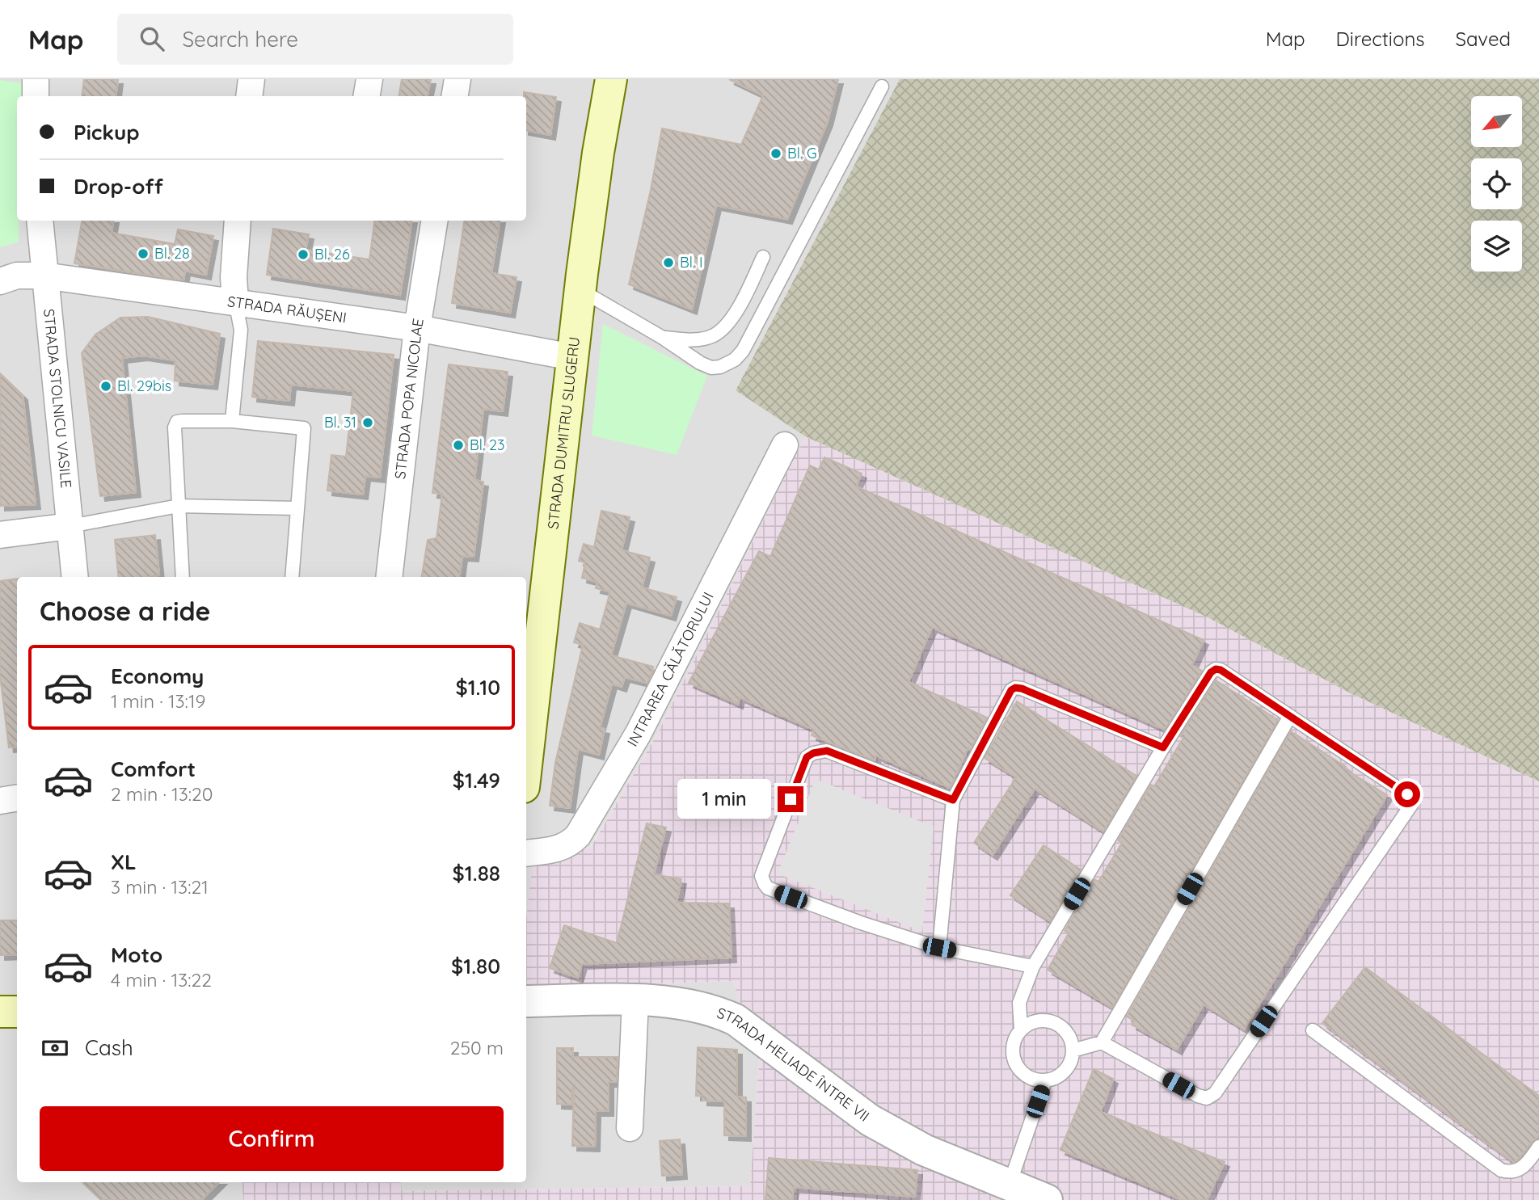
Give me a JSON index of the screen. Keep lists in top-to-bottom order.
{
  "streets": {
    "main road": ["STRADA DUMITRU SLUGERU"],
    "street": [
      "STRADA RĂUȘENI",
      "STRADA POPA NICOLAE",
      "STRADA STOLNICU VASILE",
      "INTRAREA CĂLĂTORULUI",
      "STRADA HELIADE ÎNTRE VII"
    ]
  },
  "crossings": [
    ["STRADA RĂUȘENI", "STRADA POPA NICOLAE"],
    ["STRADA RĂUȘENI", "STRADA STOLNICU VASILE"],
    ["STRADA RĂUȘENI", "STRADA DUMITRU SLUGERU"]
  ],
  "places": [
    "Bl. G",
    "Bl. 28",
    "Bl. 26",
    "Bl. I",
    "Bl. 29bis",
    "Bl. 31",
    "Bl. 23"
  ],
  "north": "bottom left",
  "page": {
    "header": "Map",
    "search": "Search here",
    "nav": ["Map", "Directions", "Saved"],
    "banner": ["Pickup", "Drop-off"],
    "heading": "Choose a ride",
    "list": [
      {
        "name": "Economy",
        "note": "1 min · 13:19",
        "value": "$1.10"
      },
      {
        "name": "Comfort",
        "note": "2 min · 13:20",
        "value": "$1.49"
      },
      {
        "name": "XL",
        "note": "3 min · 13:21",
        "value": "$1.88"
      },
      {
        "name": "Moto",
        "note": "4 min · 13:22",
        "value": "$1.80"
      }
    ],
    "bubble": "1 min",
    "pay": ["Cash", "250 m"],
    "buttons": "Confirm"
  }
}
